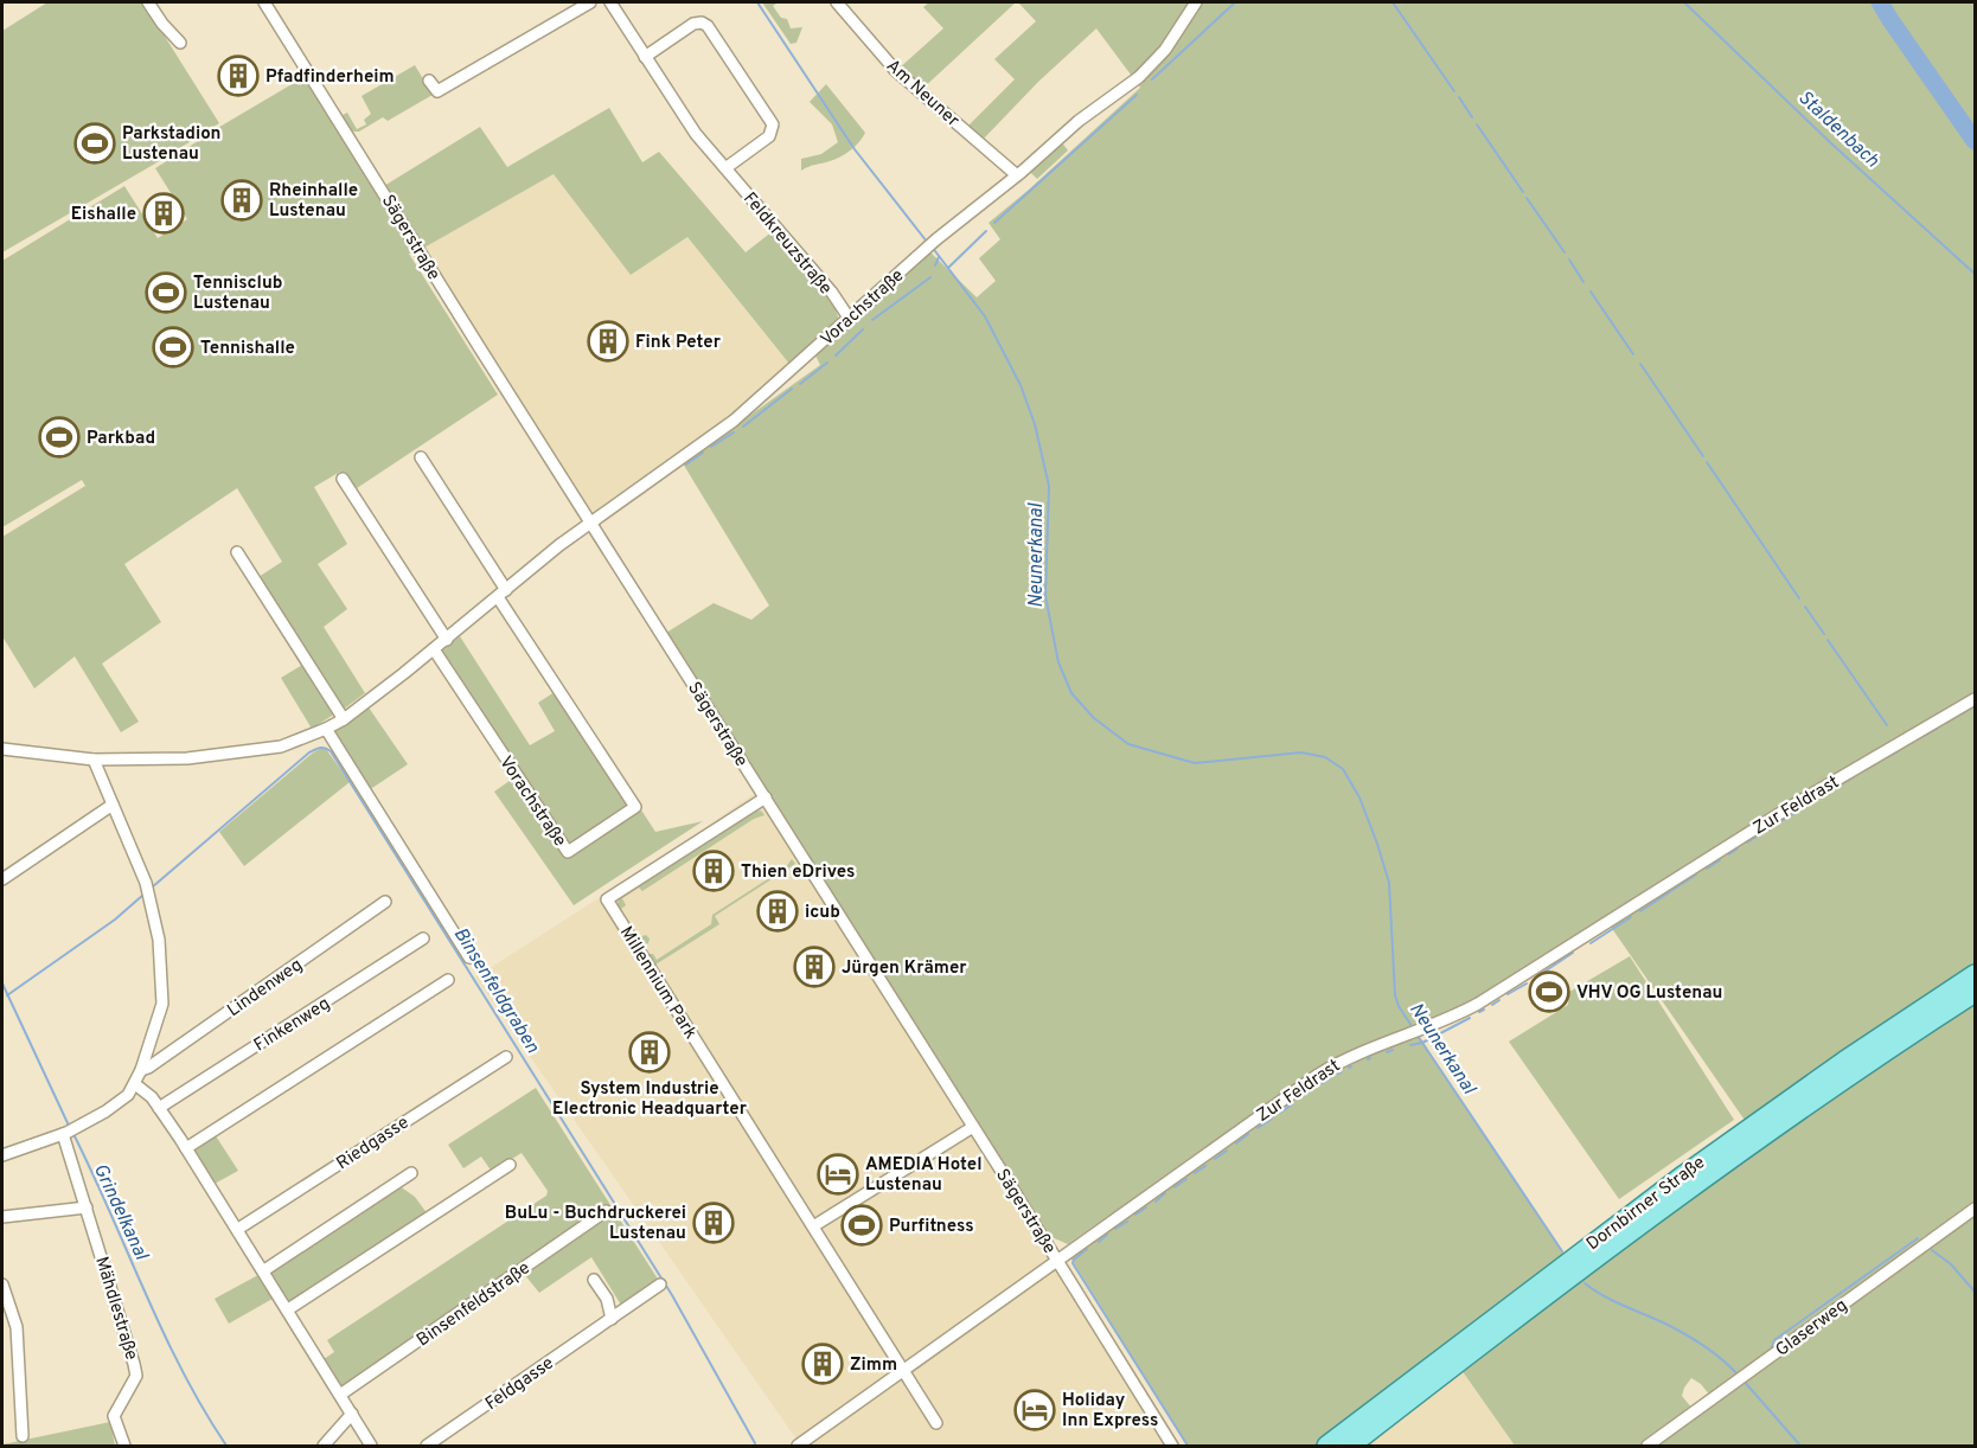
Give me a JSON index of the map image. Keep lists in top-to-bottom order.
{
  "streets": {
    "main road": ["Dornbirner Straße"],
    "street": [
      "Am Neuner",
      "Sägerstraße",
      "Feldkreuzstraße",
      "Vorachstraße",
      "Zur Feldrast",
      "Millennium Park",
      "Lindenweg",
      "Finkenweg",
      "Riedgasse",
      "Binsenfeldstraße",
      "Mähdlestraße",
      "Glaserweg",
      "Feldgasse"
    ]
  },
  "crossings": [
    ["Am Neuner", "Vorachstraße"],
    ["Sägerstraße", "Vorachstraße"],
    ["Sägerstraße", "Zur Feldrast"],
    ["Sägerstraße", "Millennium Park"],
    ["Feldkreuzstraße", "Vorachstraße"],
    ["Zur Feldrast", "Millennium Park"]
  ],
  "water": [
    "Staldenbach",
    "Neunerkanal",
    "Binsenfeldgraben",
    "Grindelkanal"
  ],
  "places": {
    "building": [
      "Pfadfinderheim",
      "Rheinhalle Lustenau",
      "Eishalle",
      "Fink Peter",
      "Thien eDrives",
      "icub",
      "Jürgen Krämer",
      "System Industrie Electronic Headquarter",
      "BuLu - Buchdruckerei Lustenau",
      "Zimm"
    ],
    "sports": [
      "Parkstadion Lustenau",
      "Tennisclub Lustenau",
      "Tennishalle",
      "Parkbad",
      "VHV OG Lustenau",
      "Purfitness"
    ],
    "hotel": ["AMEDIA Hotel Lustenau", "Holiday Inn Express"]
  }
}
